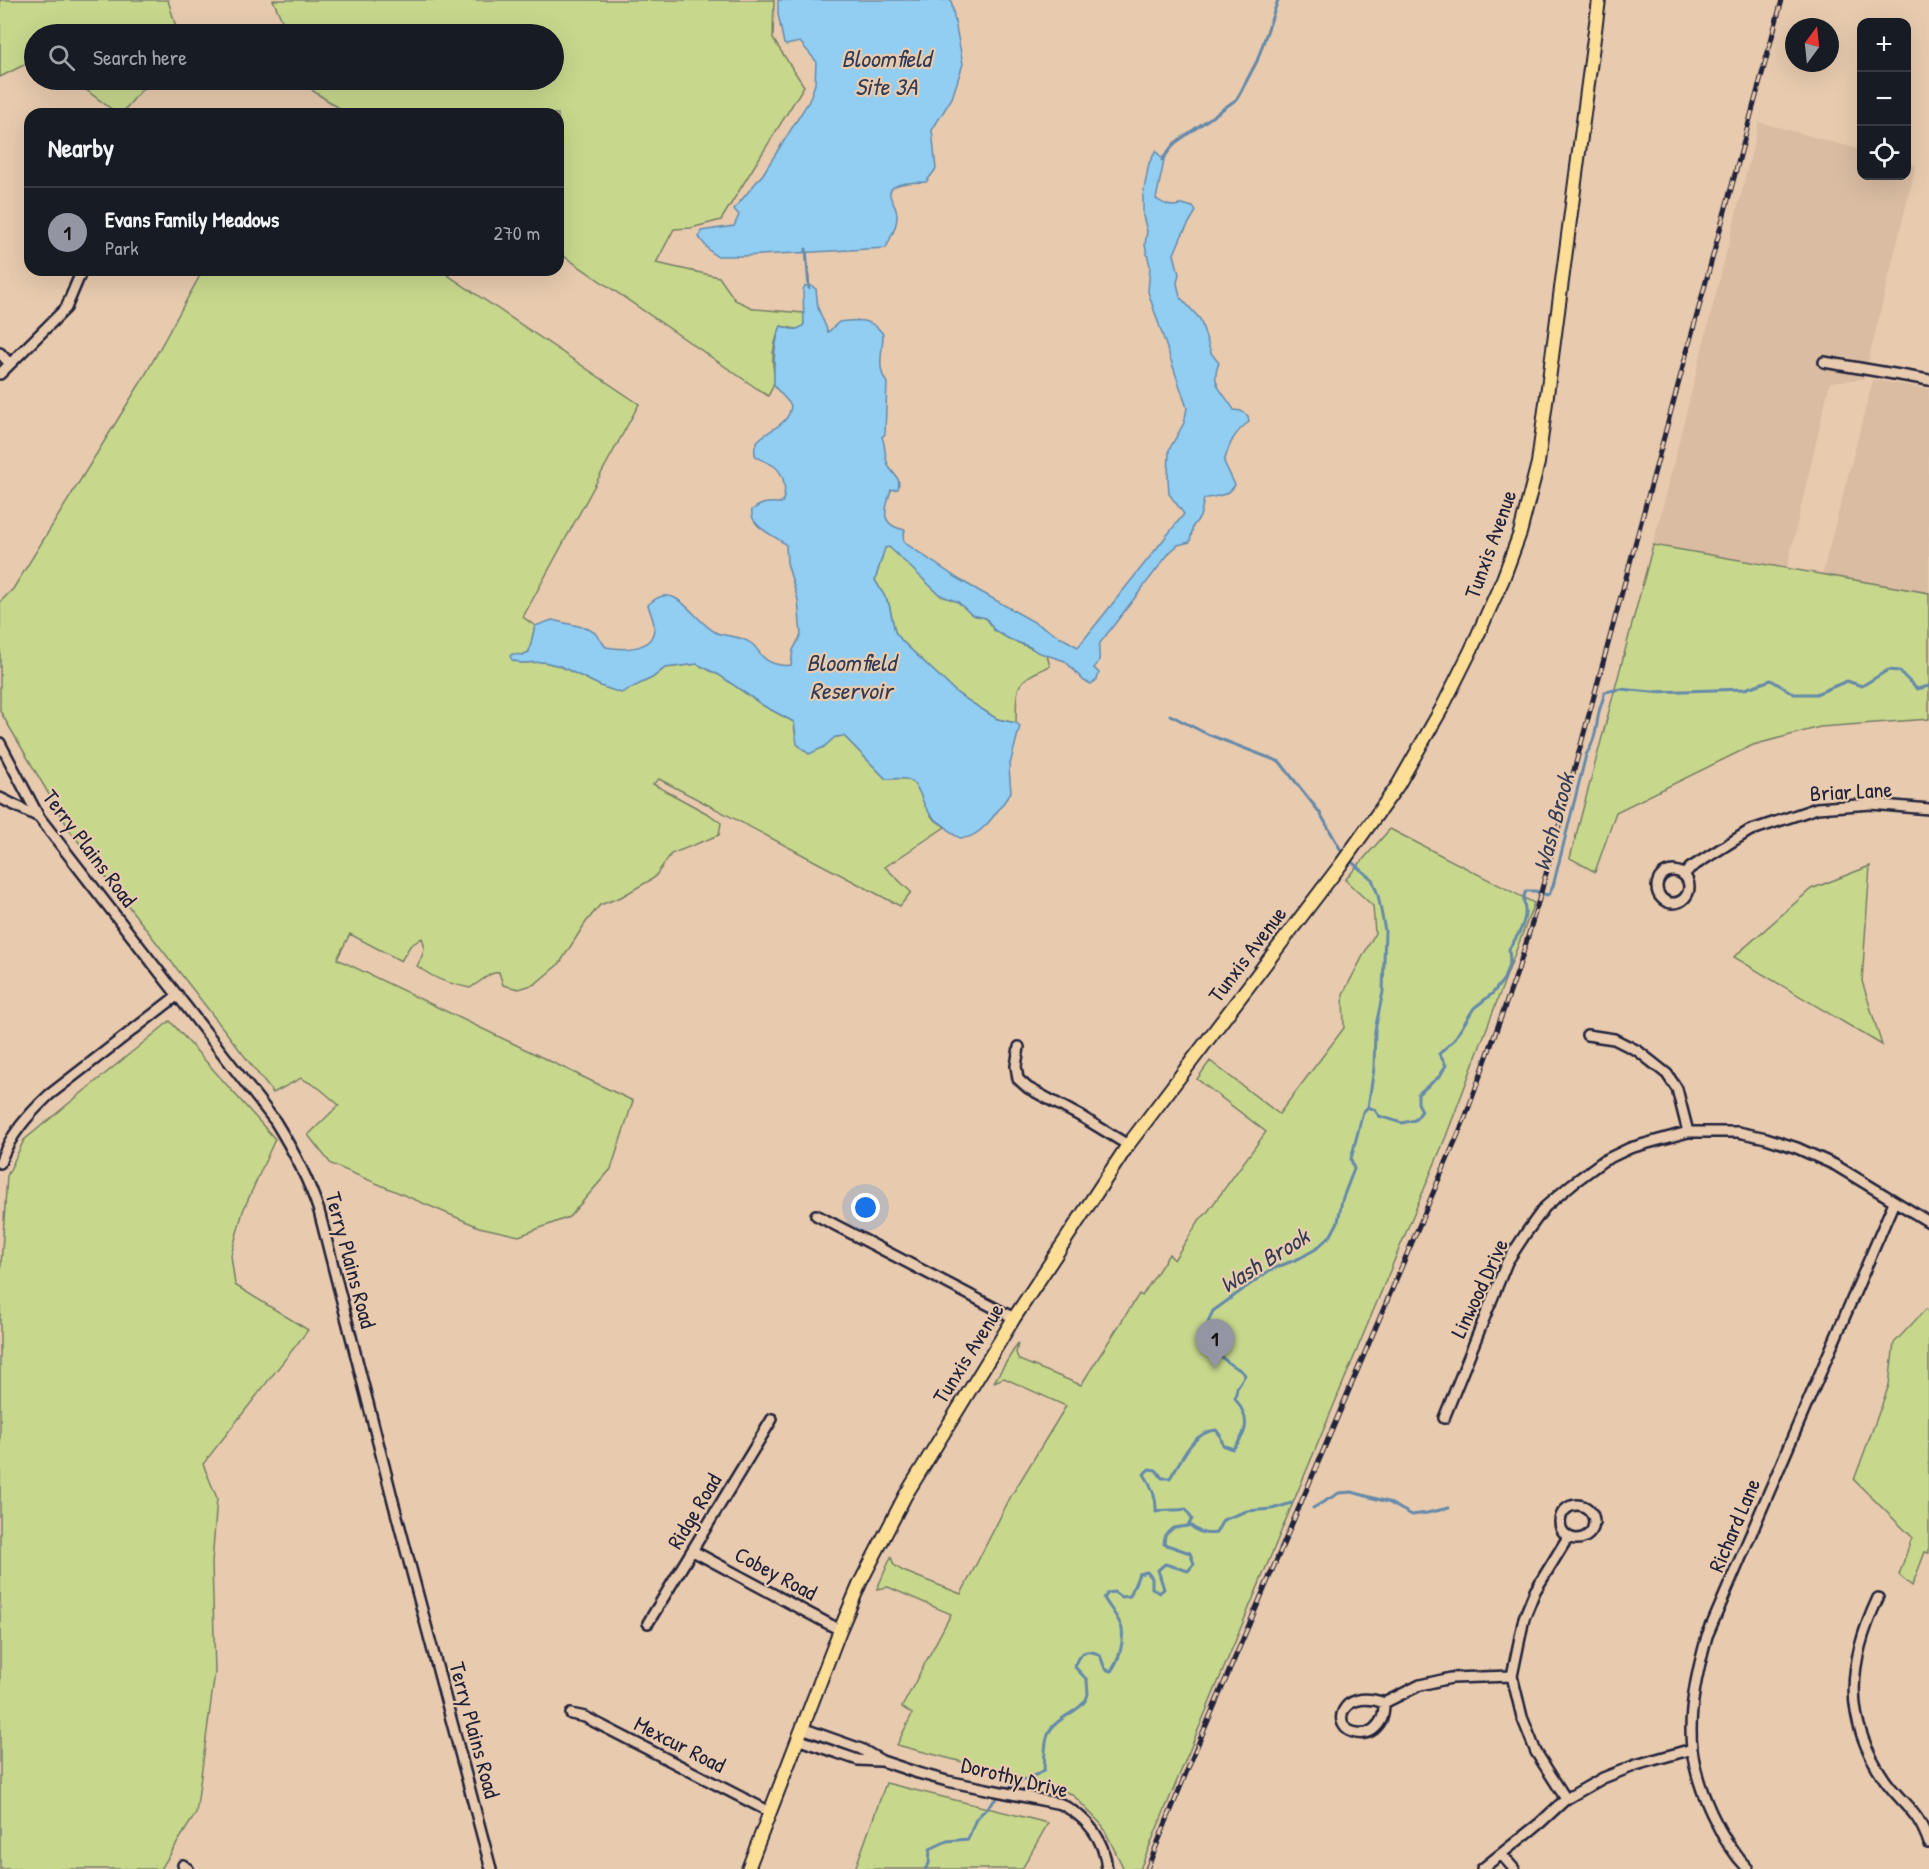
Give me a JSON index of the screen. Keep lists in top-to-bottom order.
{
  "streets": {
    "main road": ["Tunxis Avenue"],
    "street": [
      "Briar Lane",
      "Terry Plains Road",
      "Linwood Drive",
      "Ridge Road",
      "Richard Lane",
      "Cobey Road",
      "Mexcur Road",
      "Dorothy Drive"
    ]
  },
  "crossings": [
    ["Tunxis Avenue", "Cobey Road"],
    ["Tunxis Avenue", "Mexcur Road"],
    ["Tunxis Avenue", "Dorothy Drive"],
    ["Linwood Drive", "Richard Lane"],
    ["Ridge Road", "Cobey Road"]
  ],
  "water": ["Bloomfield Site 3A", "Bloomfield Reservoir", "Wash Brook"],
  "north": "top",
  "page": {
    "map_buttons": ["+", "−"],
    "search": "Search here",
    "heading": "Nearby",
    "list": [
      {
        "mark": "1",
        "name": "Evans Family Meadows",
        "note": "Park",
        "value": "270 m"
      }
    ],
    "pins": "1"
  }
}
